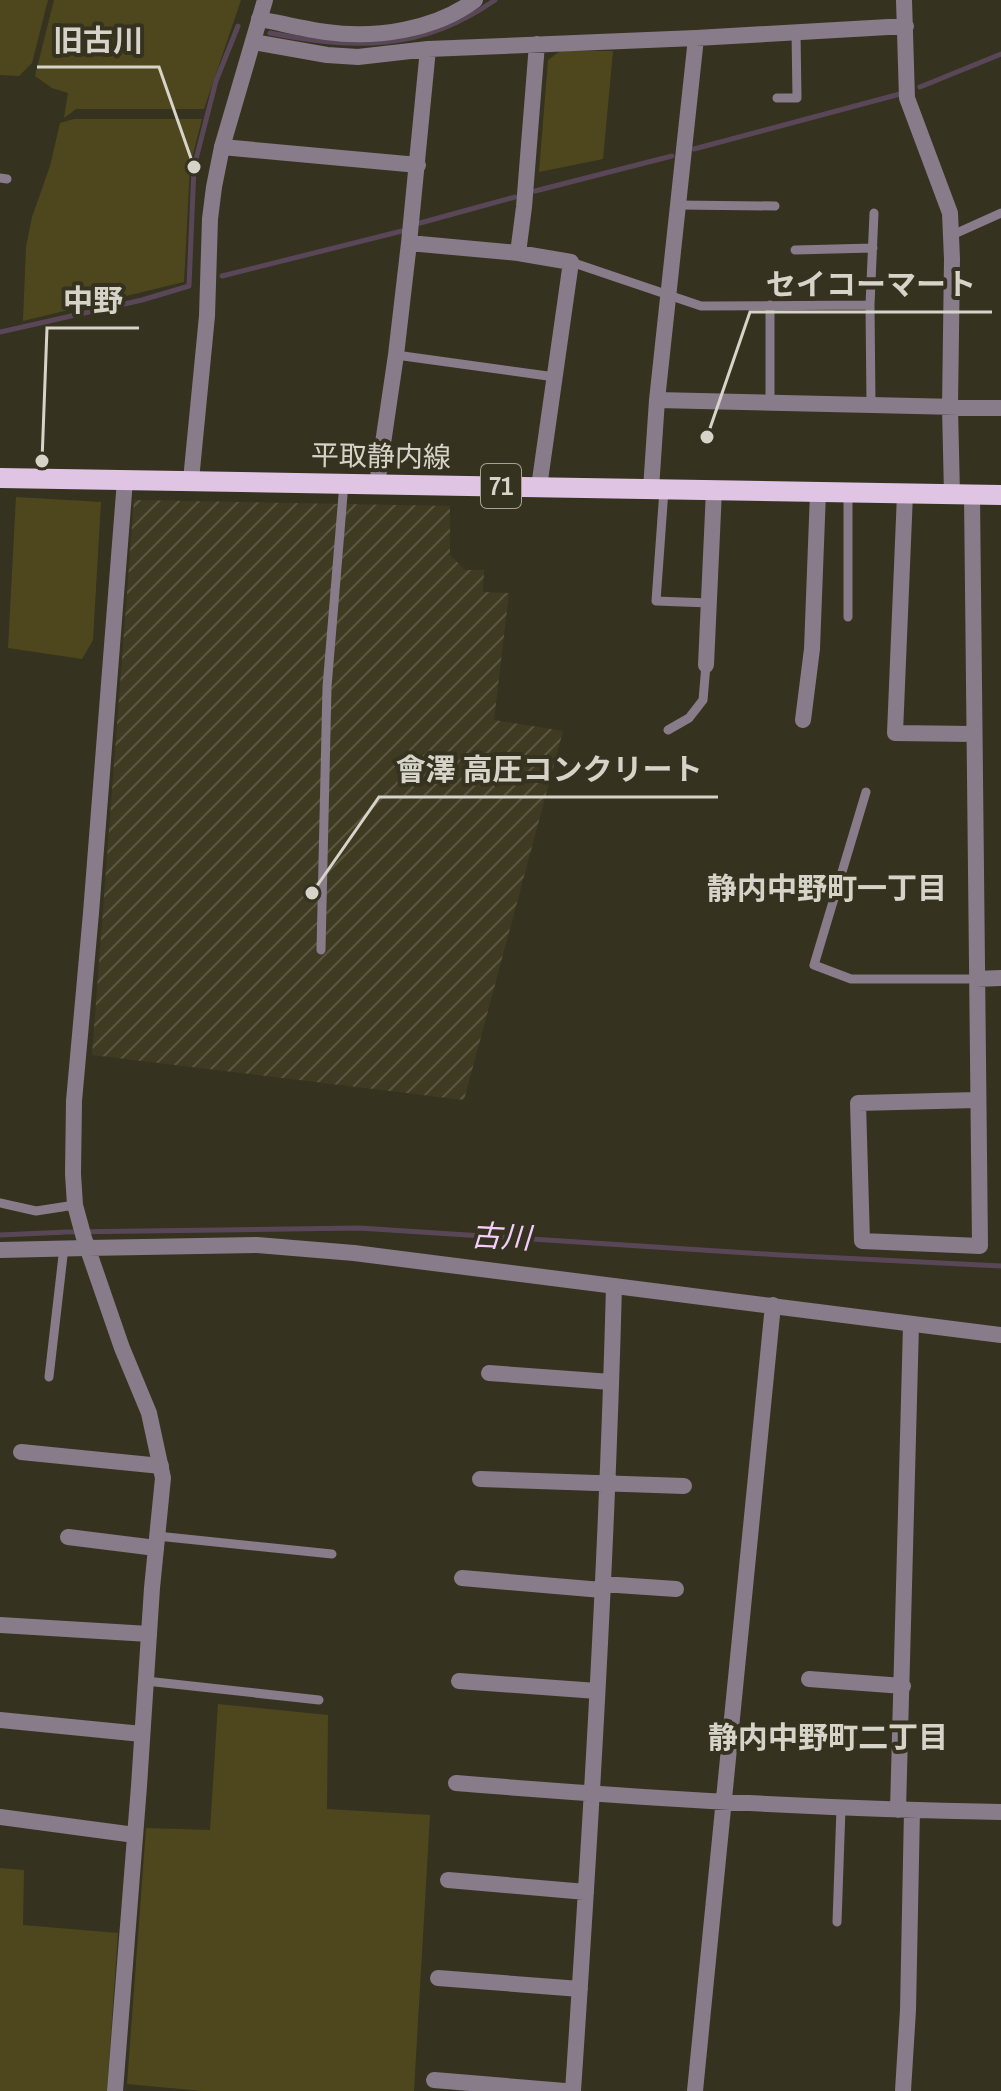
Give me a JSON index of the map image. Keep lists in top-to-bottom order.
{
  "streets": {
    "main road": ["平取静内線", "71"]
  },
  "districts": ["静内中野町一丁目", "静内中野町二丁目"],
  "water": ["古川"],
  "places": [
    "旧古川",
    "セイコーマート",
    "中野",
    "會澤 高圧コンクリート"
  ]
}
